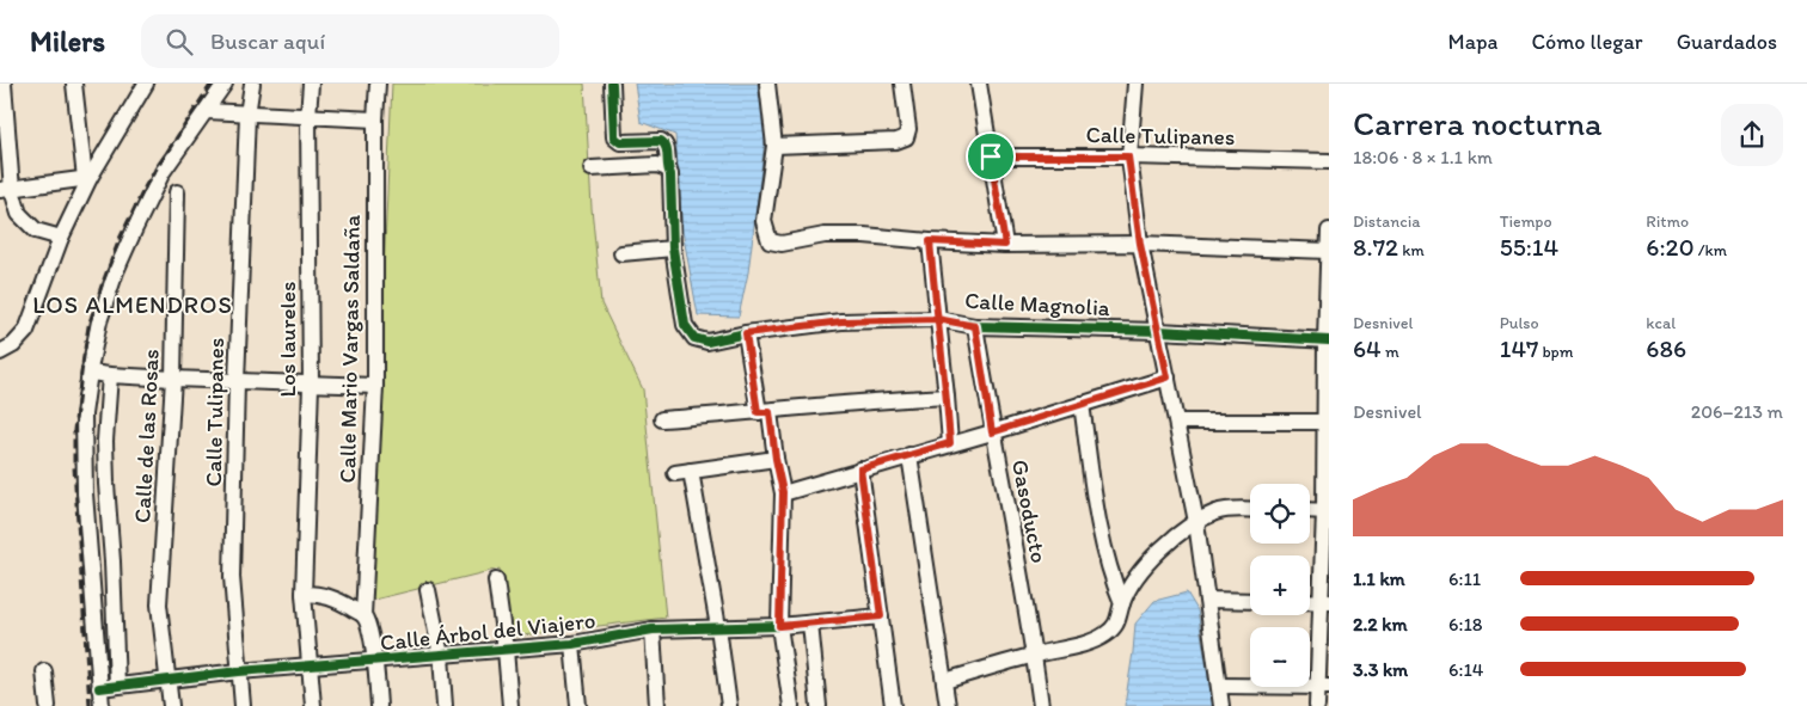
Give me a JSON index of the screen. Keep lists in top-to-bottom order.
{
  "streets": {
    "street": [
      "Calle Tulipanes",
      "Calle Magnolia",
      "Los laureles",
      "Calle Mario Vargas Saldaña",
      "Calle de las Rosas",
      "Gasoducto",
      "Calle Árbol del Viajero"
    ]
  },
  "crossings": [
    ["Calle Tulipanes", "Calle Árbol del Viajero"],
    ["Calle Magnolia", "Gasoducto"],
    ["Los laureles", "Calle Árbol del Viajero"],
    ["Calle Mario Vargas Saldaña", "Calle Árbol del Viajero"],
    ["Calle de las Rosas", "Calle Árbol del Viajero"]
  ],
  "districts": ["LOS ALMENDROS"],
  "page": {
    "header": "Milers",
    "search": "Buscar aquí",
    "nav": ["Mapa", "Cómo llegar", "Guardados"],
    "heading": ["Carrera nocturna", "18:06 · 8 × 1.1 km"],
    "stats": [
      ["Distancia", "8.72 km"],
      ["Tiempo", "55:14"],
      ["Ritmo", "6:20 /km"],
      ["Desnivel", "64 m"],
      ["Pulso", "147 bpm"],
      ["kcal", "686"]
    ],
    "chart": ["Desnivel", "206–213 m"],
    "map_buttons": ["+", "−"],
    "list": [
      {
        "name": "1.1 km",
        "note": "6:11"
      },
      {
        "name": "2.2 km",
        "note": "6:18"
      },
      {
        "name": "3.3 km",
        "note": "6:14"
      }
    ]
  }
}
